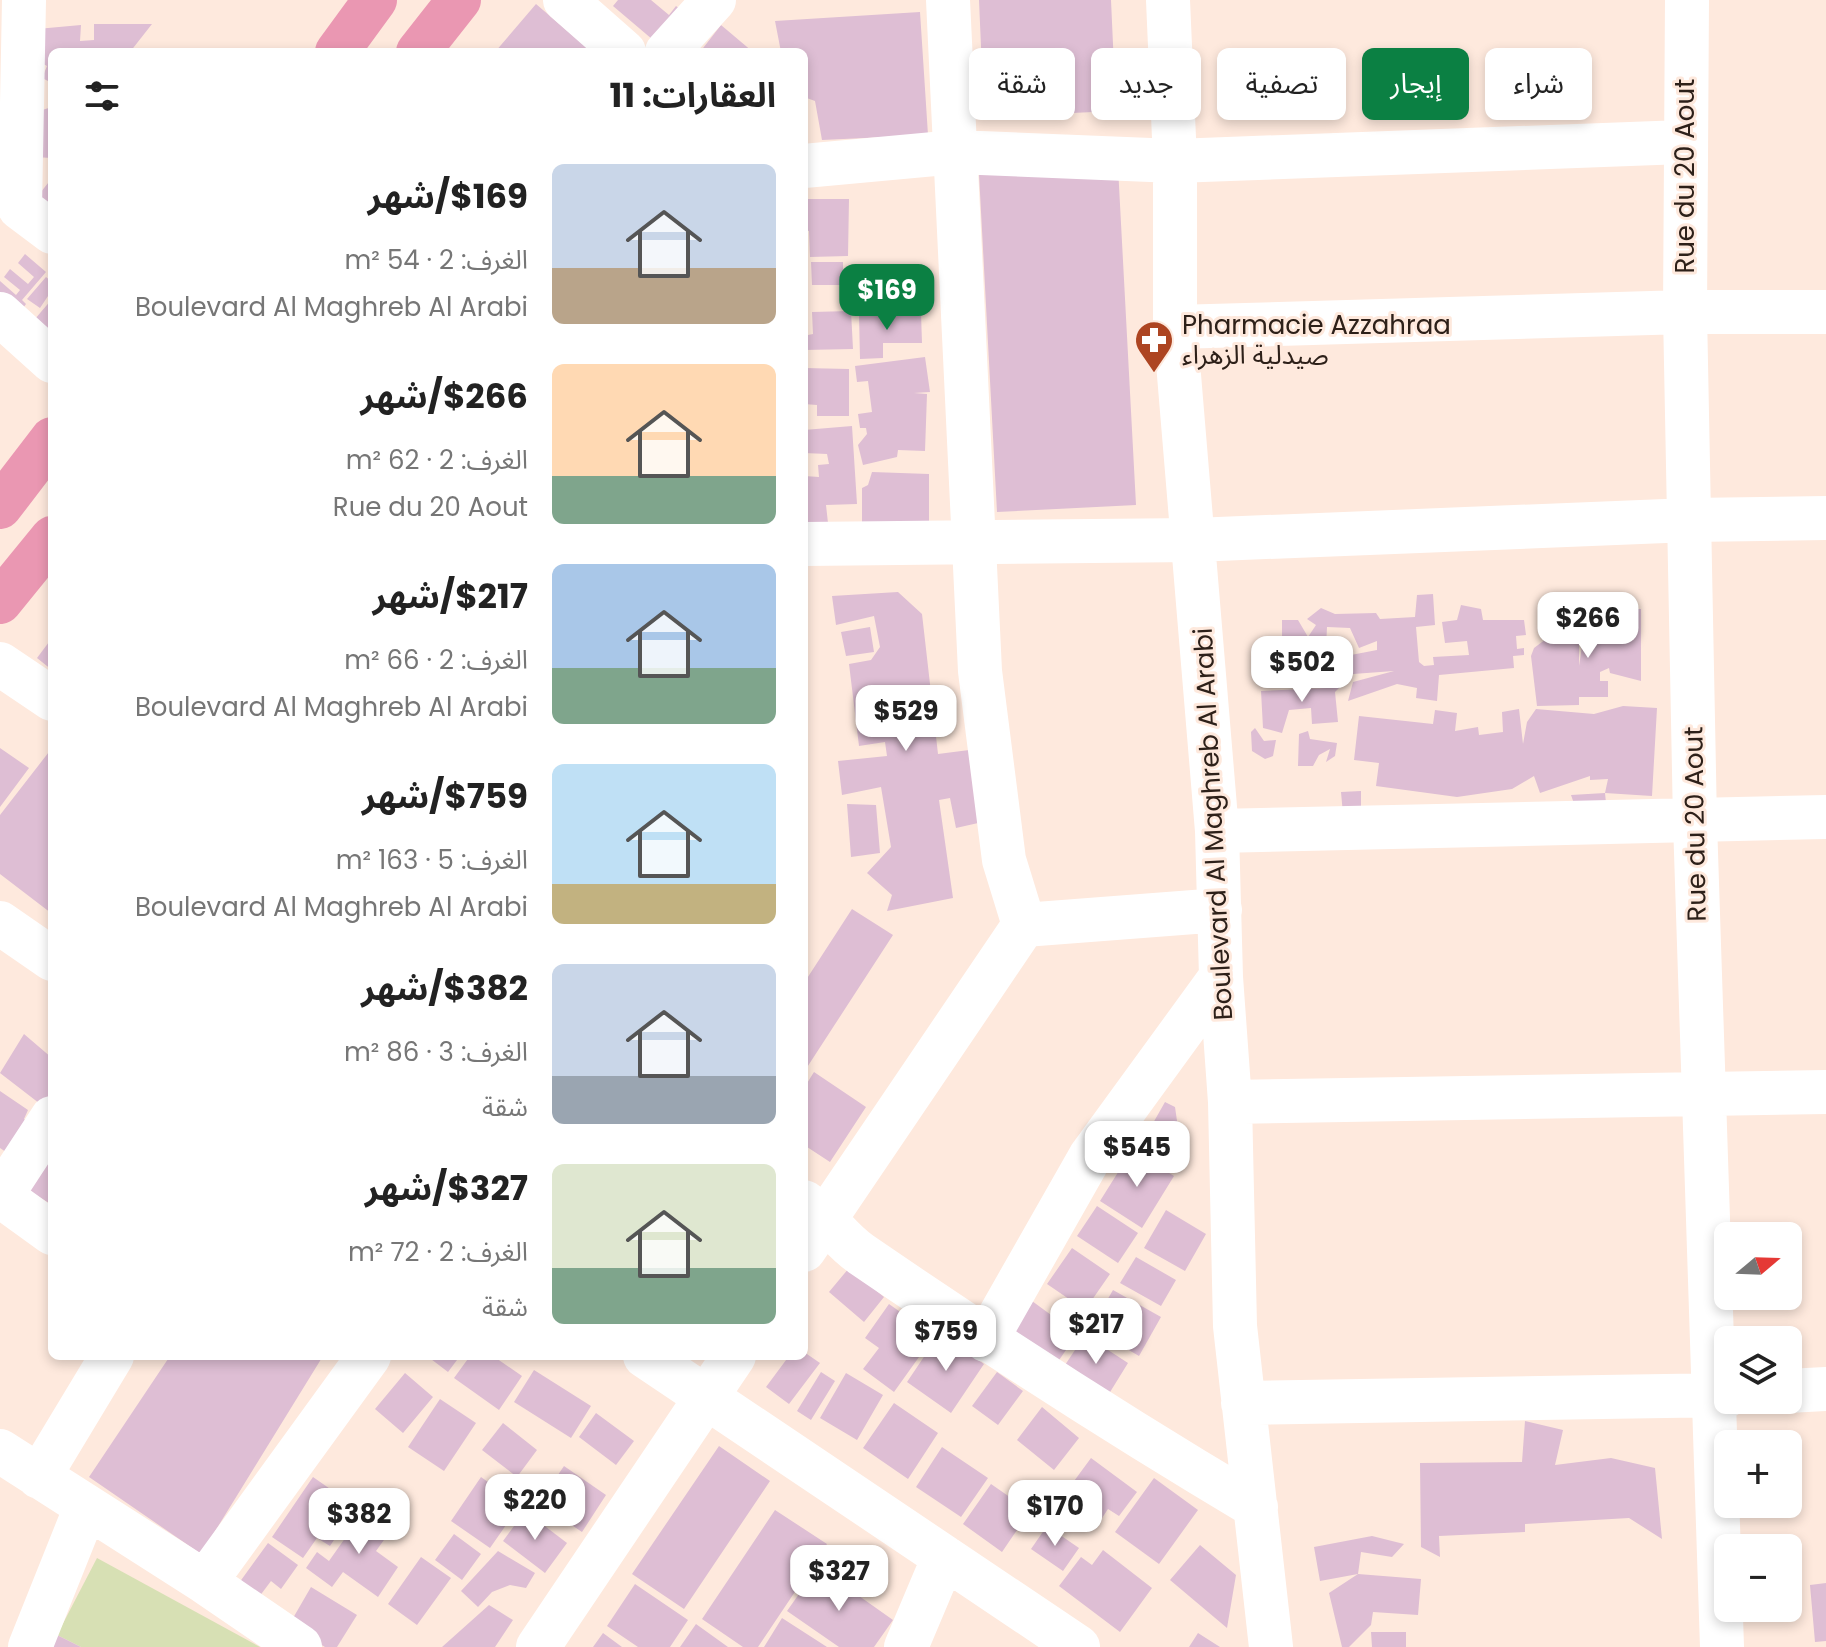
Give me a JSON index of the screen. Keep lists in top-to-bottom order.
{
  "streets": {
    "street": ["Rue du 20 Aout", "Boulevard Al Maghreb Al Arabi"]
  },
  "places": {
    "pharmacy": ["Pharmacie Azzahraa صيدلية الزهراء"]
  },
  "north": "right",
  "page": {
    "chip": [
      "شراء",
      "إيجار",
      "تصفية",
      "جديد",
      "شقة"
    ],
    "heading": "العقارات: 11",
    "list": [
      {
        "name": "$169/شهر",
        "note": "الغرف: 2 · 54 m² · Boulevard Al Maghreb Al Arabi"
      },
      {
        "name": "$266/شهر",
        "note": "الغرف: 2 · 62 m² · Rue du 20 Aout"
      },
      {
        "name": "$217/شهر",
        "note": "الغرف: 2 · 66 m² · Boulevard Al Maghreb Al Arabi"
      },
      {
        "name": "$759/شهر",
        "note": "الغرف: 5 · 163 m² · Boulevard Al Maghreb Al Arabi"
      },
      {
        "name": "$382/شهر",
        "note": "الغرف: 3 · 86 m² · شقة"
      },
      {
        "name": "$327/شهر",
        "note": "الغرف: 2 · 72 m² · شقة"
      }
    ],
    "price": [
      "$169",
      "$266",
      "$502",
      "$529",
      "$545",
      "$217",
      "$759",
      "$220",
      "$170",
      "$382",
      "$327"
    ],
    "map_buttons": ["+", "−"]
  }
}
